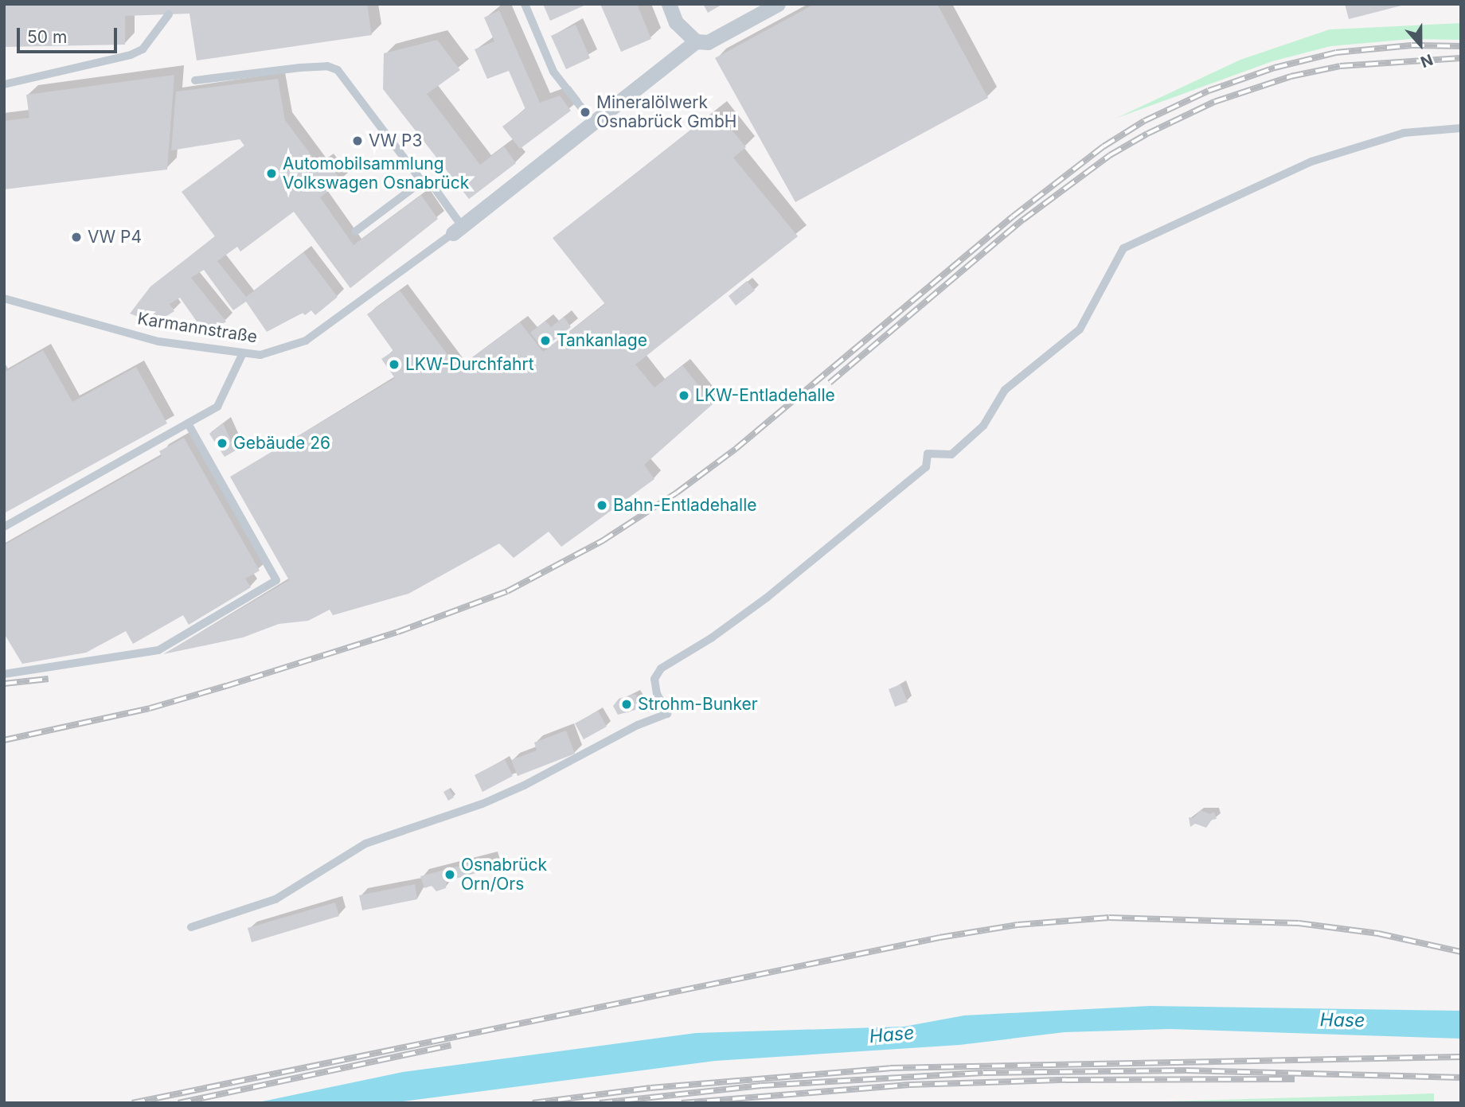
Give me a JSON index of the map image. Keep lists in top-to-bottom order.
{
  "streets": {
    "lane": ["Karmannstraße"]
  },
  "water": ["Hase"],
  "places": [
    "Mineralölwerk Osnabrück GmbH",
    "VW P3",
    "Automobilsammlung Volkswagen Osnabrück",
    "VW P4",
    "Tankanlage",
    "LKW-Durchfahrt",
    "LKW-Entladehalle",
    "Gebäude 26",
    "Bahn-Entladehalle",
    "Strohm-Bunker",
    "Osnabrück Orn/Ors"
  ],
  "scale_bar": "50 m",
  "north": "bottom"
}
